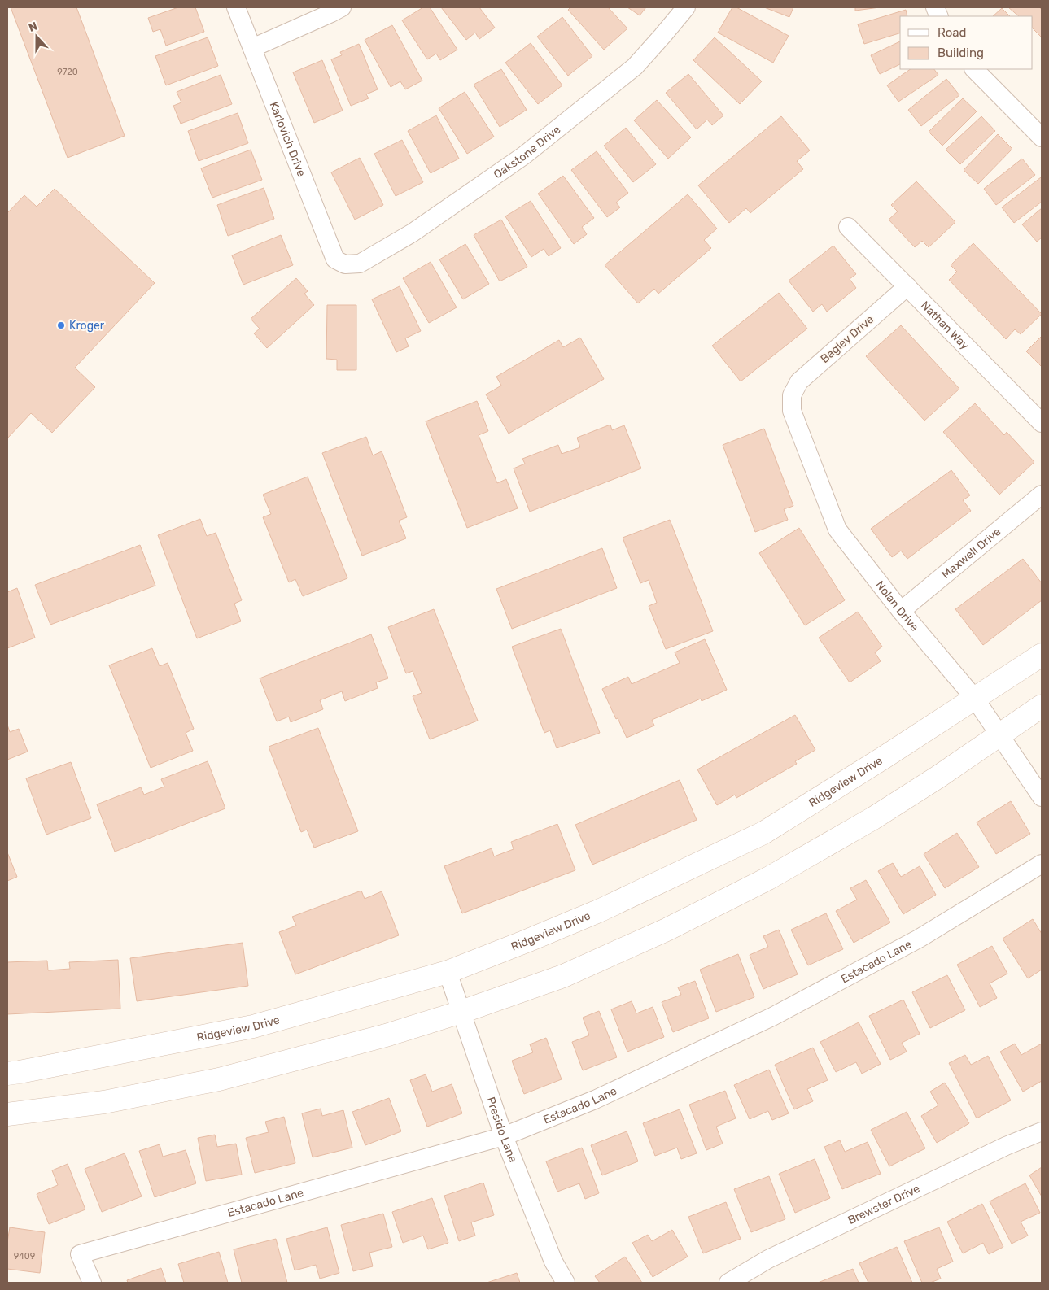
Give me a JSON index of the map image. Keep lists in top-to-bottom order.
{
  "streets": {
    "main road": ["Ridgeview Drive"],
    "street": [
      "Karlovich Drive",
      "Oakstone Drive",
      "Nathan Way",
      "Bagley Drive",
      "Maxwell Drive",
      "Nolan Drive",
      "Estacado Lane",
      "Presido Lane",
      "Brewster Drive"
    ]
  },
  "crossings": [
    ["Karlovich Drive", "Oakstone Drive"],
    ["Nathan Way", "Bagley Drive"],
    ["Bagley Drive", "Nolan Drive"],
    ["Maxwell Drive", "Nolan Drive"],
    ["Nolan Drive", "Ridgeview Drive"],
    ["Ridgeview Drive", "Presido Lane"],
    ["Estacado Lane", "Presido Lane"]
  ],
  "places": ["Kroger"],
  "house_numbers": ["9720", "9409"],
  "legend": ["Road", "Building"],
  "north": "top"
}
